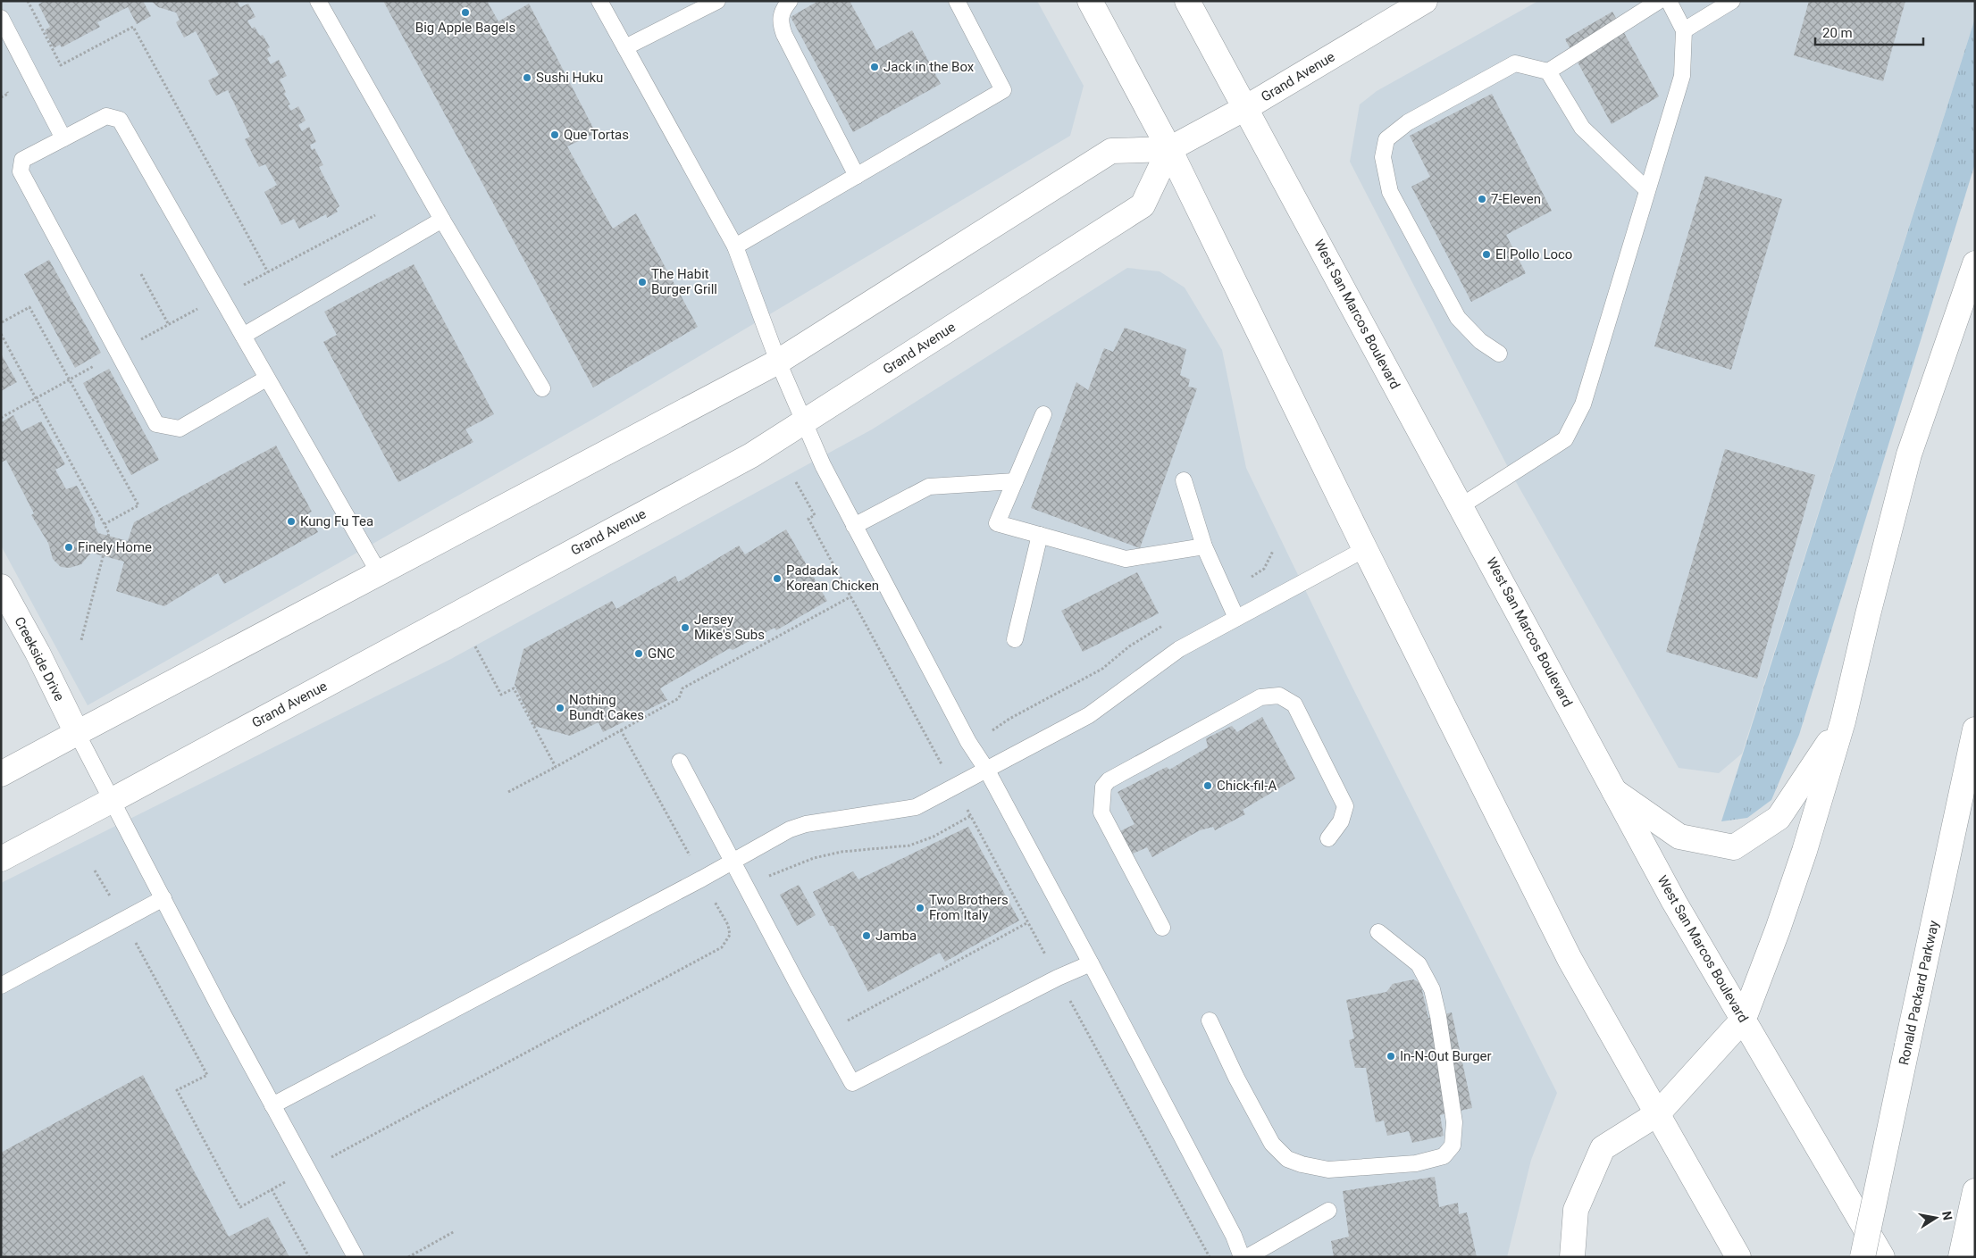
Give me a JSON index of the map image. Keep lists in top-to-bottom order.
{
  "streets": {
    "main road": [
      "Grand Avenue",
      "West San Marcos Boulevard",
      "Creekside Drive",
      "Ronald Packard Parkway"
    ]
  },
  "crossings": [
    ["Grand Avenue", "West San Marcos Boulevard"],
    ["Grand Avenue", "Creekside Drive"]
  ],
  "places": [
    "Big Apple Bagels",
    "Jack in the Box",
    "Sushi Huku",
    "Que Tortas",
    "7-Eleven",
    "El Pollo Loco",
    "The Habit Burger Grill",
    "Kung Fu Tea",
    "Finely Home",
    "Padadak Korean Chicken",
    "Jersey Mike's Subs",
    "GNC",
    "Nothing Bundt Cakes",
    "Chick-fil-A",
    "Two Brothers From Italy",
    "Jamba",
    "In-N-Out Burger"
  ],
  "scale_bar": "20 m",
  "north": "right"
}
